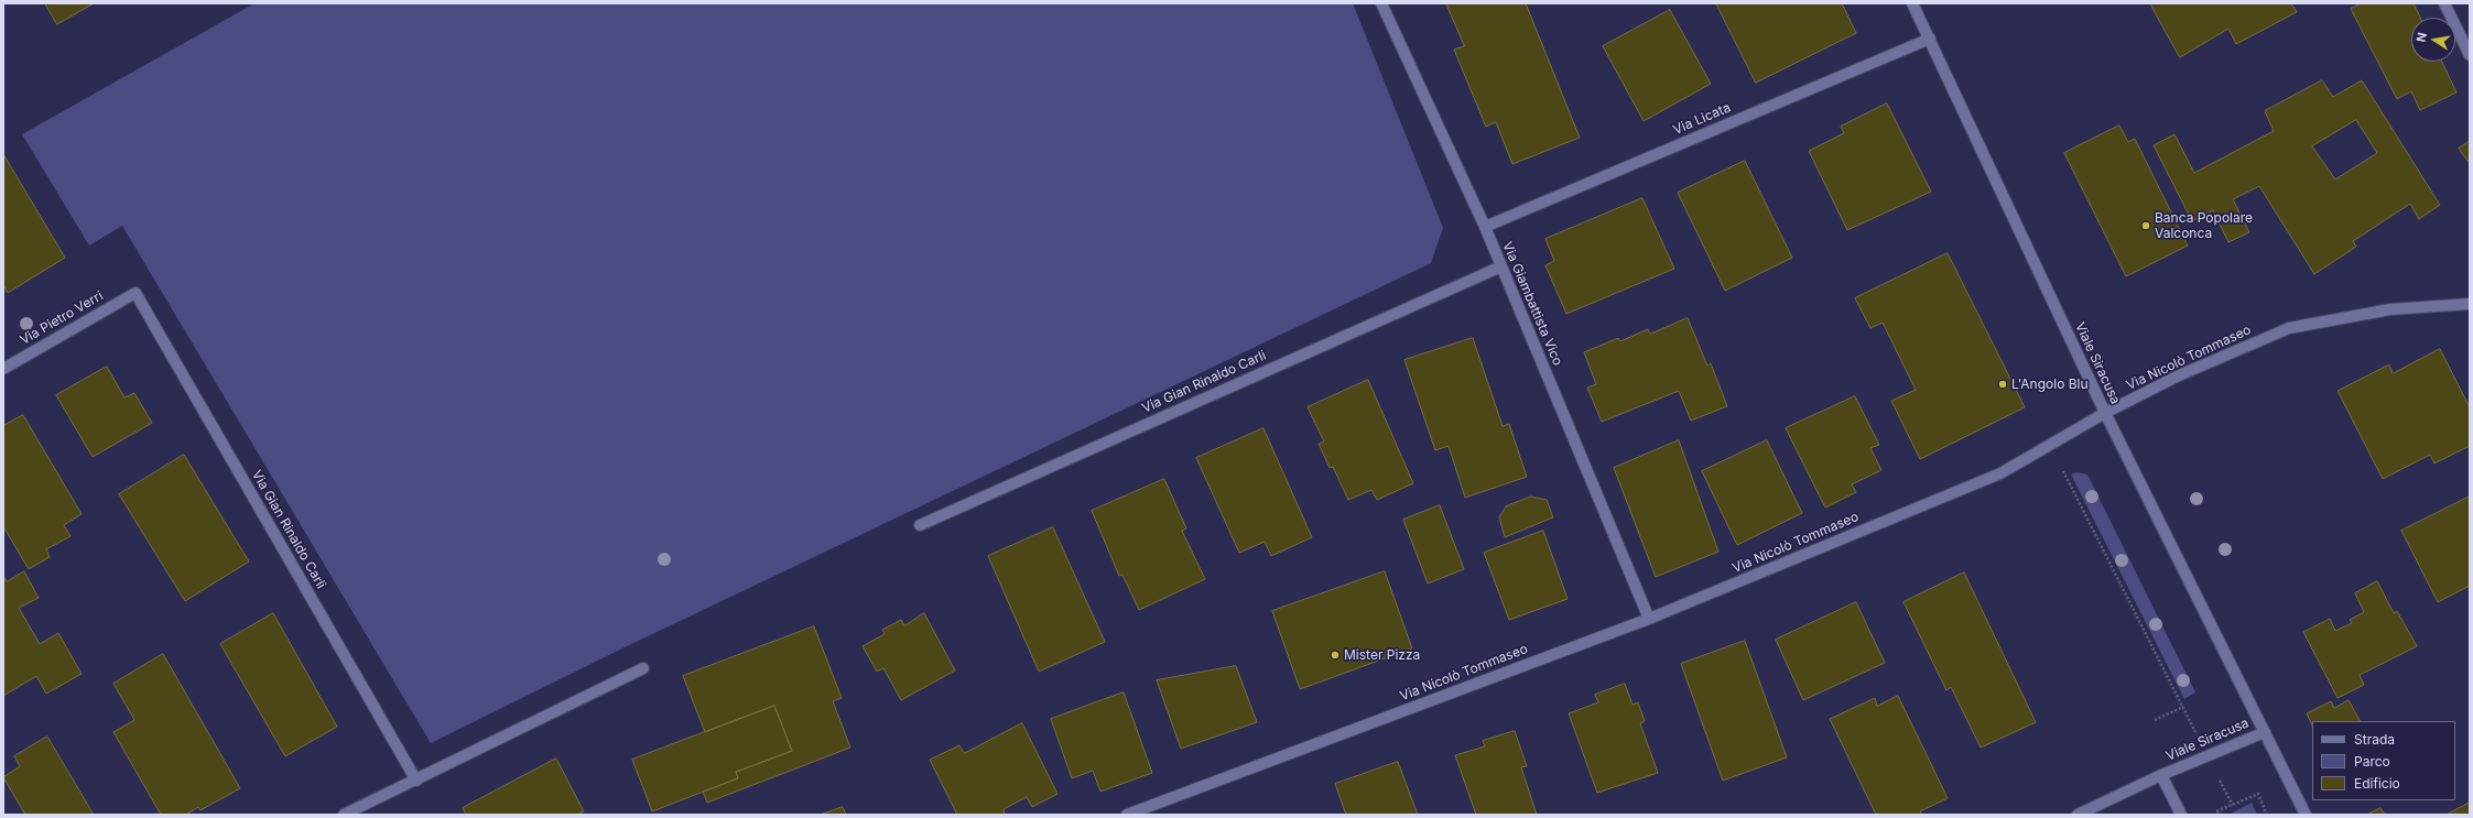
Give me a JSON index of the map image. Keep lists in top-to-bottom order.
{
  "streets": {
    "street": [
      "Via Licata",
      "Via Giambattista Vico",
      "Via Pietro Verri",
      "Via Nicolò Tommaseo",
      "Viale Siracusa",
      "Via Gian Rinaldo Carli"
    ]
  },
  "crossings": [
    ["Via Licata", "Via Giambattista Vico"],
    ["Via Licata", "Viale Siracusa"],
    ["Via Giambattista Vico", "Via Nicolò Tommaseo"],
    ["Via Giambattista Vico", "Via Gian Rinaldo Carli"],
    ["Via Pietro Verri", "Via Gian Rinaldo Carli"],
    ["Via Nicolò Tommaseo", "Viale Siracusa"]
  ],
  "places": ["Banca Popolare Valconca", "L'Angolo Blu", "Mister Pizza"],
  "legend": ["Strada", "Parco", "Edificio"],
  "north": "left"
}
